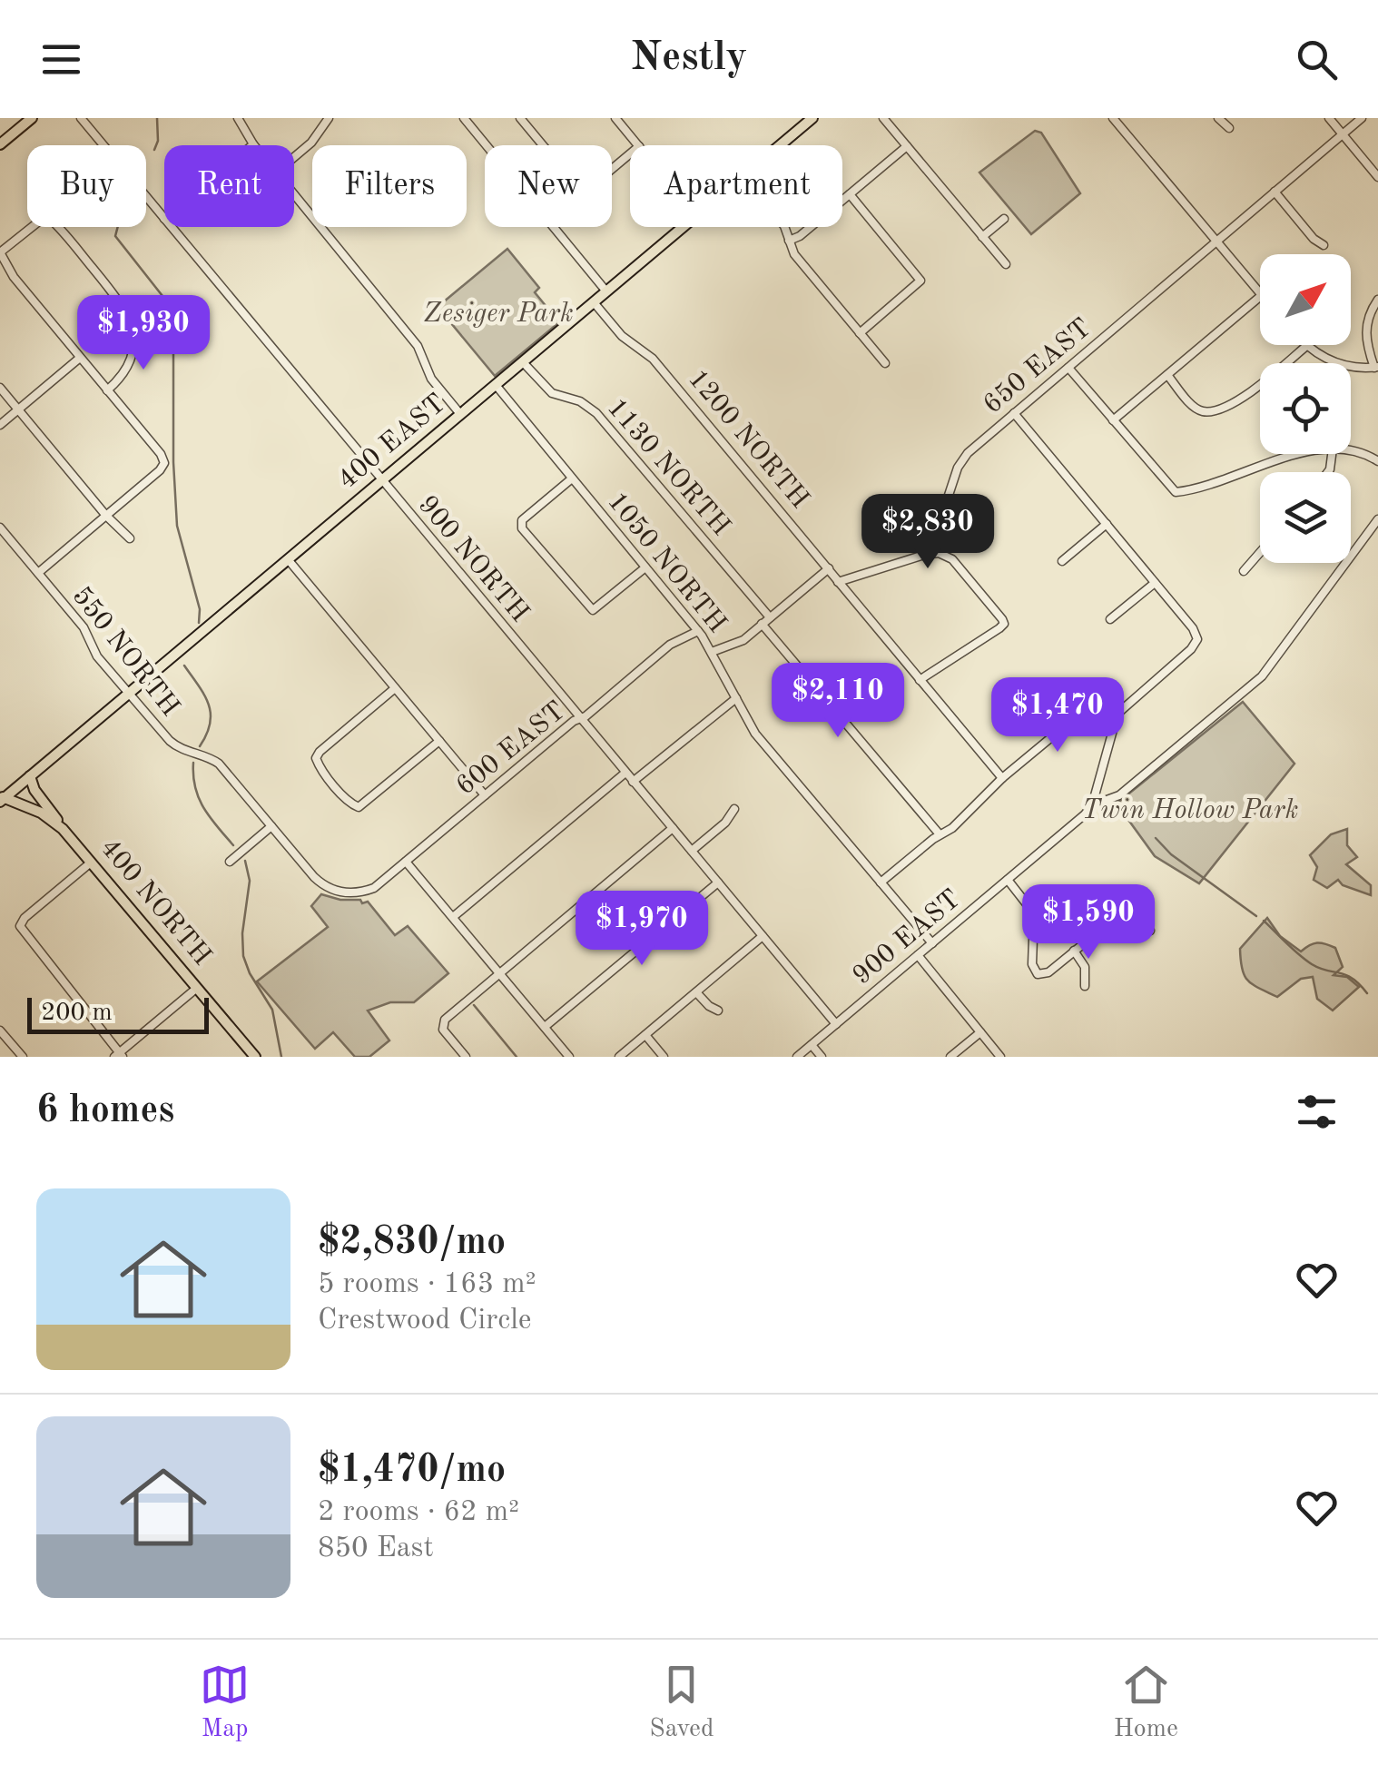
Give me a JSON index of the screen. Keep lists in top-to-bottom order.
{
  "streets": {
    "main road": ["400 EAST", "400 NORTH"],
    "street": [
      "650 EAST",
      "1200 NORTH",
      "1130 NORTH",
      "900 NORTH",
      "1050 NORTH",
      "550 NORTH",
      "600 EAST",
      "900 EAST"
    ]
  },
  "crossings": [
    ["1200 NORTH", "400 EAST"],
    ["400 EAST", "1130 NORTH"],
    ["400 EAST", "900 NORTH"],
    ["400 EAST", "1050 NORTH"],
    ["400 EAST", "550 NORTH"],
    ["400 EAST", "400 NORTH"],
    ["900 NORTH", "600 EAST"],
    ["900 NORTH", "900 EAST"],
    ["1050 NORTH", "600 EAST"],
    ["1050 NORTH", "900 EAST"],
    ["550 NORTH", "600 EAST"]
  ],
  "parks": ["Zesiger Park", "Twin Hollow Park"],
  "scale_bar": "200 m",
  "north": "top right",
  "page": {
    "header": "Nestly",
    "chip": [
      "Buy",
      "Rent",
      "Filters",
      "New",
      "Apartment"
    ],
    "price": [
      "$1,930",
      "$2,830",
      "$2,110",
      "$1,470",
      "$1,590",
      "$1,970"
    ],
    "scale": "200 m",
    "heading": "6 homes",
    "list": [
      {
        "name": "$2,830/mo",
        "note": "5 rooms · 163 m² · Crestwood Circle"
      },
      {
        "name": "$1,470/mo",
        "note": "2 rooms · 62 m² · 850 East"
      }
    ],
    "tabs": ["Map", "Saved", "Home"]
  }
}
